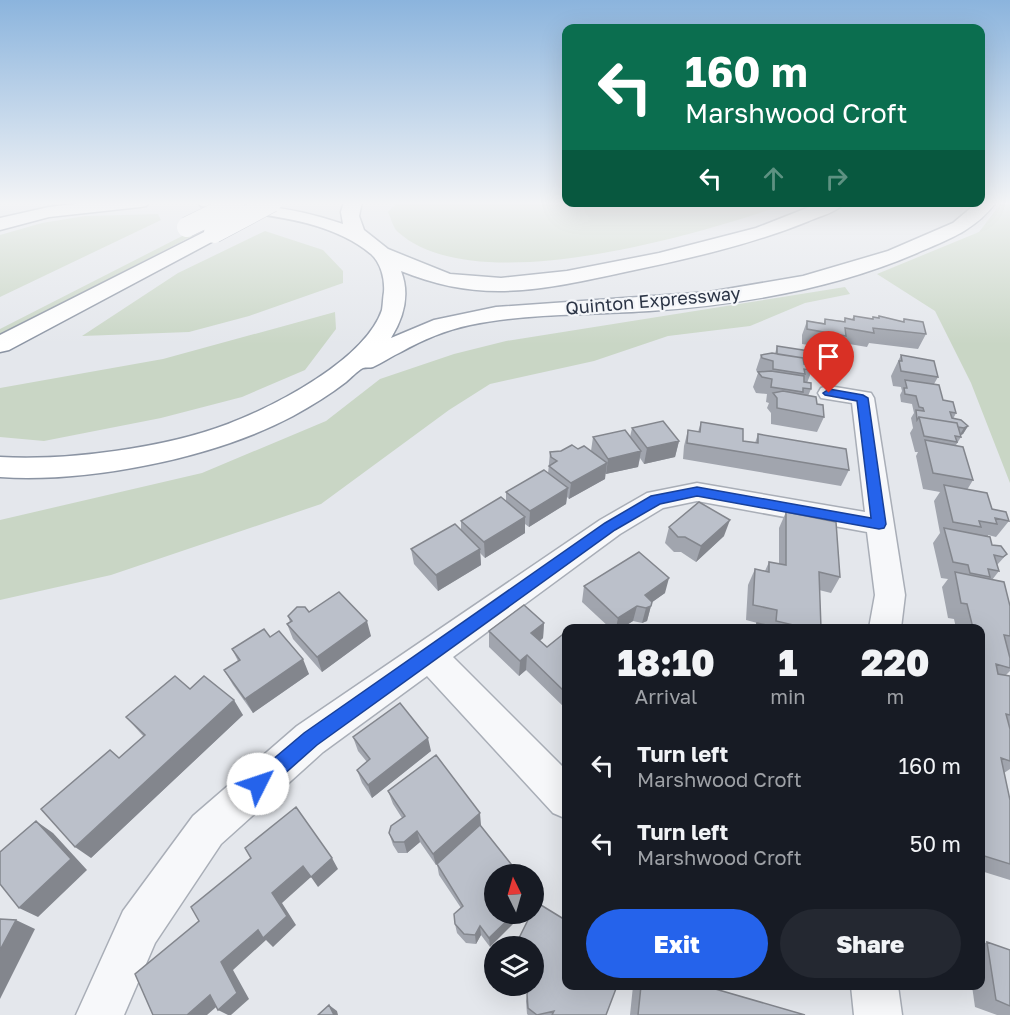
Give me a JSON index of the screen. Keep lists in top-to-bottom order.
{
  "streets": {
    "highway": ["Quinton Expressway"]
  },
  "north": "top",
  "page": {
    "turn": ["160 m", "Marshwood Croft"],
    "eta": [
      "18:10",
      "Arrival",
      "1",
      "min",
      "220",
      "m"
    ],
    "list": [
      {
        "name": "Turn left",
        "note": "Marshwood Croft",
        "value": "160 m"
      },
      {
        "name": "Turn left",
        "note": "Marshwood Croft",
        "value": "50 m"
      }
    ],
    "buttons": ["Exit", "Share"]
  }
}
